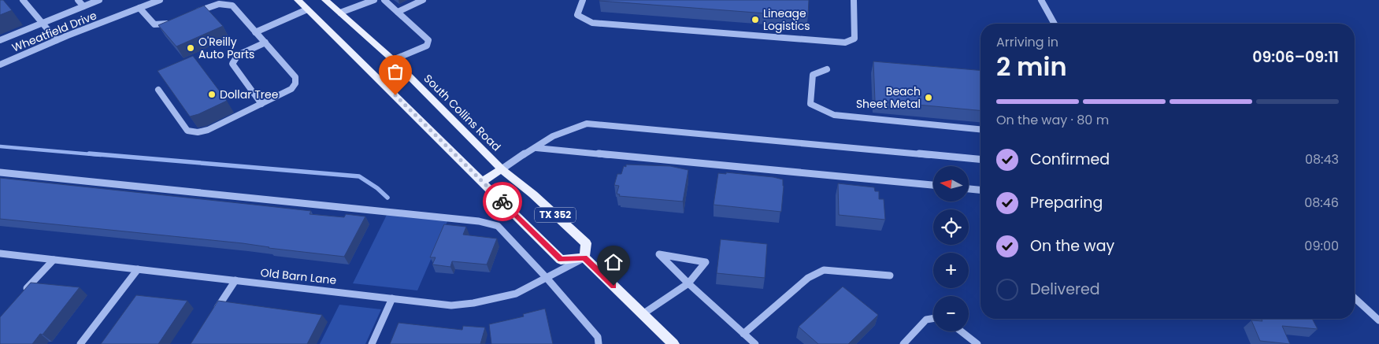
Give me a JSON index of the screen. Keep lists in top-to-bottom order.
{
  "streets": {
    "main road": ["South Collins Road", "TX 352"],
    "street": ["Wheatfield Drive", "Old Barn Lane"]
  },
  "crossings": [
    ["South Collins Road", "TX 352"],
    ["South Collins Road", "Old Barn Lane"],
    ["TX 352", "Old Barn Lane"]
  ],
  "places": [
    "Lineage Logistics",
    "O'Reilly Auto Parts",
    "Dollar Tree",
    "Beach Sheet Metal"
  ],
  "north": "left",
  "page": {
    "heading": ["2 min", "Arriving in", "09:06–09:11"],
    "bar": "On the way · 80 m",
    "list": [
      ["Confirmed", "08:43"],
      ["Preparing", "08:46"],
      ["On the way", "09:00"],
      "Delivered"
    ],
    "map_buttons": ["+", "−"]
  }
}
